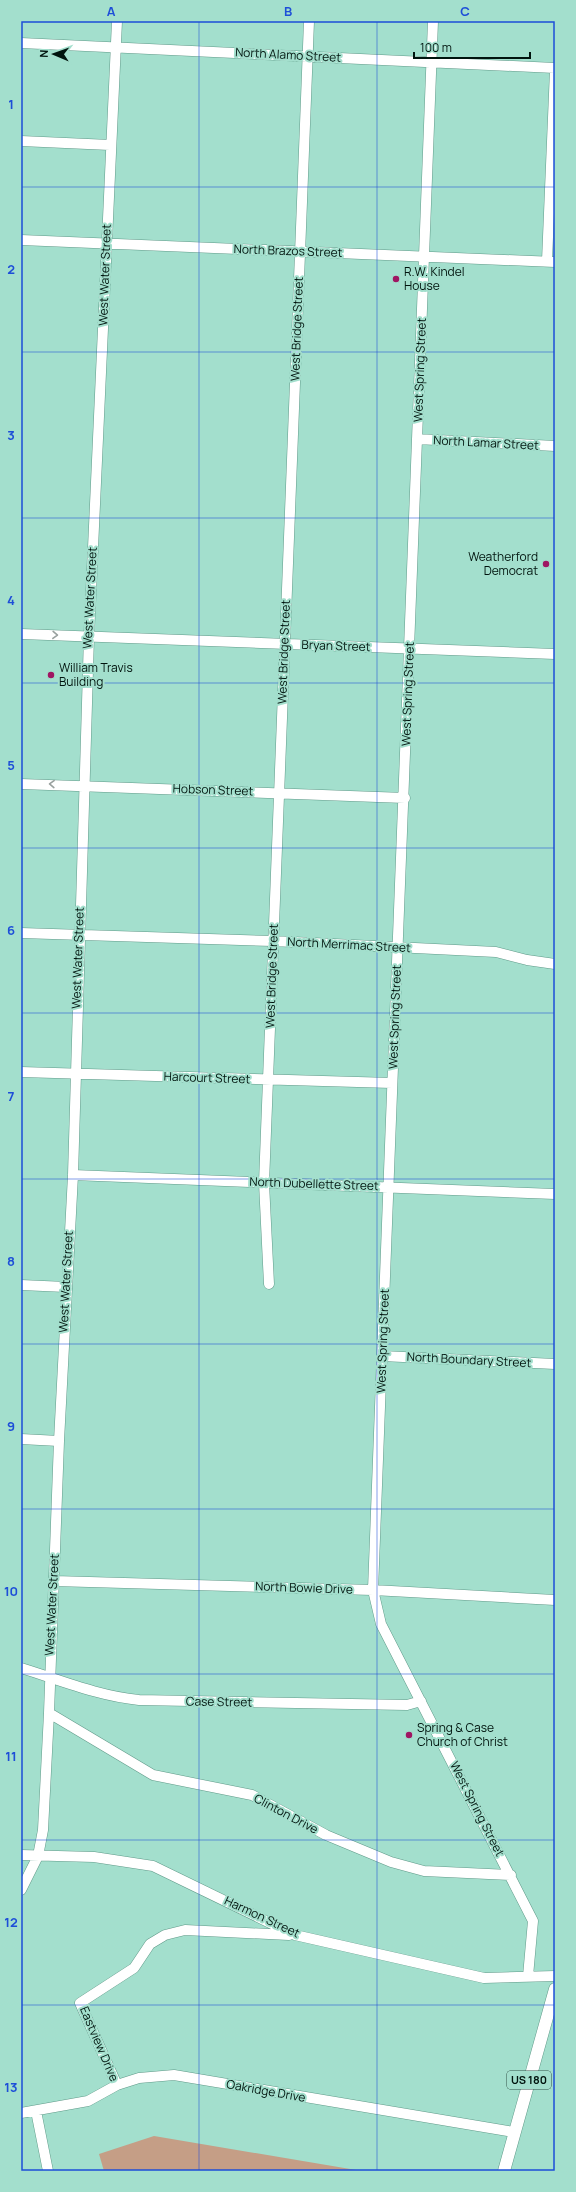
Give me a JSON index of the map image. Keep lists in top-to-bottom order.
{
  "streets": {
    "main road": ["US 180"],
    "street": [
      "North Alamo Street",
      "North Brazos Street",
      "West Water Street",
      "West Bridge Street",
      "West Spring Street",
      "North Lamar Street",
      "Bryan Street",
      "Hobson Street",
      "North Merrimac Street",
      "Harcourt Street",
      "North Dubellette Street",
      "North Boundary Street",
      "North Bowie Drive",
      "Case Street",
      "Clinton Drive",
      "Harmon Street",
      "Eastview Drive",
      "Oakridge Drive"
    ]
  },
  "crossings": [
    ["North Alamo Street", "West Water Street"],
    ["North Alamo Street", "West Bridge Street"],
    ["North Alamo Street", "West Spring Street"],
    ["North Brazos Street", "West Water Street"],
    ["North Brazos Street", "West Bridge Street"],
    ["North Brazos Street", "West Spring Street"],
    ["West Water Street", "Bryan Street"],
    ["West Water Street", "Hobson Street"],
    ["West Water Street", "North Merrimac Street"],
    ["West Water Street", "Harcourt Street"],
    ["West Water Street", "North Dubellette Street"],
    ["West Water Street", "North Bowie Drive"],
    ["West Water Street", "Case Street"],
    ["West Water Street", "Clinton Drive"],
    ["West Water Street", "Harmon Street"],
    ["West Bridge Street", "Bryan Street"],
    ["West Bridge Street", "Hobson Street"],
    ["West Bridge Street", "North Merrimac Street"],
    ["West Bridge Street", "Harcourt Street"],
    ["West Bridge Street", "North Dubellette Street"],
    ["West Spring Street", "North Lamar Street"],
    ["West Spring Street", "Bryan Street"],
    ["West Spring Street", "Hobson Street"],
    ["West Spring Street", "North Merrimac Street"],
    ["West Spring Street", "Harcourt Street"],
    ["West Spring Street", "North Dubellette Street"],
    ["West Spring Street", "North Boundary Street"],
    ["West Spring Street", "North Bowie Drive"],
    ["West Spring Street", "Case Street"],
    ["West Spring Street", "Clinton Drive"],
    ["West Spring Street", "Harmon Street"],
    ["Harmon Street", "Eastview Drive"],
    ["Eastview Drive", "Oakridge Drive"],
    ["US 180", "Oakridge Drive"]
  ],
  "places": [
    "R.W. Kindel House",
    "Weatherford Democrat",
    "William Travis Building",
    "Spring & Case Church of Christ"
  ],
  "scale_bar": "100 m",
  "north": "left",
  "grid": {
    "columns": ["A", "B", "C"],
    "rows": [
      "1",
      "2",
      "3",
      "4",
      "5",
      "6",
      "7",
      "8",
      "9",
      "10",
      "11",
      "12",
      "13"
    ]
  }
}
